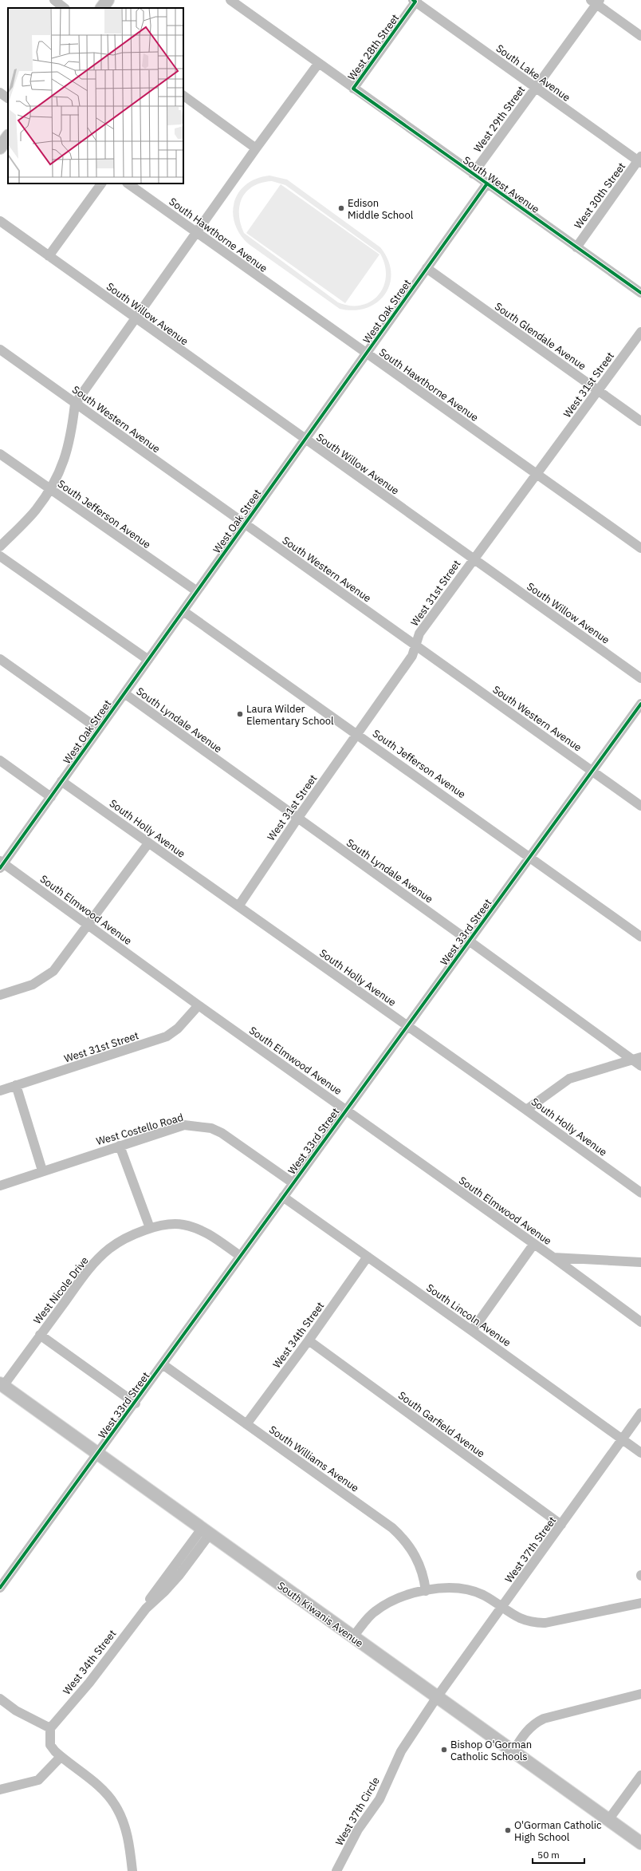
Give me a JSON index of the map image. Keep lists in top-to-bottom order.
{
  "streets": {
    "main road": ["South Kiwanis Avenue"],
    "street": [
      "West 28th Street",
      "South Lake Avenue",
      "West 29th Street",
      "South West Avenue",
      "West 30th Street",
      "South Hawthorne Avenue",
      "West Oak Street",
      "South Willow Avenue",
      "South Glendale Avenue",
      "West 31st Street",
      "South Western Avenue",
      "South Jefferson Avenue",
      "South Lyndale Avenue",
      "South Holly Avenue",
      "South Elmwood Avenue",
      "West 33rd Street",
      "West Costello Road",
      "West Nicole Drive",
      "South Lincoln Avenue",
      "West 34th Street",
      "South Garfield Avenue",
      "South Williams Avenue",
      "West 37th Street",
      "West 37th Circle"
    ]
  },
  "crossings": [
    ["West 28th Street", "South Lake Avenue"],
    ["West 28th Street", "South West Avenue"],
    ["South Lake Avenue", "West 29th Street"],
    ["South Lake Avenue", "West 30th Street"],
    ["West 29th Street", "South West Avenue"],
    ["South West Avenue", "West 30th Street"],
    ["South West Avenue", "West Oak Street"],
    ["South Hawthorne Avenue", "West Oak Street"],
    ["South Hawthorne Avenue", "West 31st Street"],
    ["West Oak Street", "South Willow Avenue"],
    ["West Oak Street", "South Glendale Avenue"],
    ["West Oak Street", "South Western Avenue"],
    ["West Oak Street", "South Jefferson Avenue"],
    ["West Oak Street", "South Lyndale Avenue"],
    ["West Oak Street", "South Holly Avenue"],
    ["West Oak Street", "South Elmwood Avenue"],
    ["South Willow Avenue", "West 31st Street"],
    ["South Glendale Avenue", "West 31st Street"],
    ["West 31st Street", "South Western Avenue"],
    ["West 31st Street", "South Jefferson Avenue"],
    ["West 31st Street", "South Lyndale Avenue"],
    ["West 31st Street", "South Holly Avenue"],
    ["West 31st Street", "South Elmwood Avenue"],
    ["South Western Avenue", "West 33rd Street"],
    ["South Jefferson Avenue", "West 33rd Street"],
    ["South Lyndale Avenue", "West 33rd Street"],
    ["South Holly Avenue", "West 33rd Street"],
    ["South Elmwood Avenue", "West 33rd Street"],
    ["West 33rd Street", "West Costello Road"],
    ["West 33rd Street", "West Nicole Drive"],
    ["West 33rd Street", "South Lincoln Avenue"],
    ["West 33rd Street", "South Williams Avenue"],
    ["West 33rd Street", "South Kiwanis Avenue"],
    ["West Nicole Drive", "South Kiwanis Avenue"],
    ["South Lincoln Avenue", "West 34th Street"],
    ["South Lincoln Avenue", "West 37th Street"],
    ["West 34th Street", "South Garfield Avenue"],
    ["West 34th Street", "South Williams Avenue"],
    ["West 34th Street", "South Kiwanis Avenue"],
    ["South Garfield Avenue", "West 37th Street"],
    ["West 37th Street", "South Kiwanis Avenue"],
    ["West 37th Street", "West 37th Circle"],
    ["South Kiwanis Avenue", "West 37th Circle"]
  ],
  "places": [
    "Edison Middle School",
    "Laura Wilder Elementary School",
    "Bishop O'Gorman Catholic Schools",
    "O'Gorman Catholic High School"
  ],
  "scale_bar": "50 m"
}
